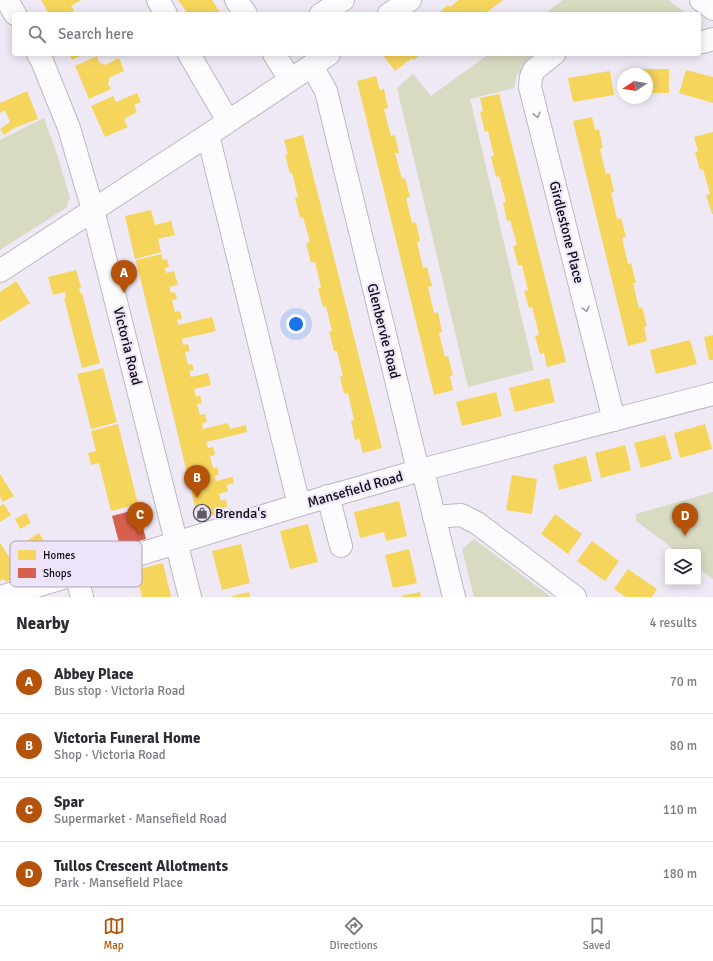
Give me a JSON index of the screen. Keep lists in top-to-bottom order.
{
  "streets": {
    "street": [
      "Girdlestone Place",
      "Glenbervie Road",
      "Victoria Road",
      "Mansefield Road"
    ]
  },
  "crossings": [
    ["Girdlestone Place", "Mansefield Road"],
    ["Glenbervie Road", "Mansefield Road"],
    ["Victoria Road", "Mansefield Road"]
  ],
  "one_way": ["Girdlestone Place"],
  "places": {
    "shop": ["Brenda's"]
  },
  "legend": ["Homes", "Shops"],
  "north": "left",
  "page": {
    "search": "Search here",
    "pins": [
      "A",
      "B",
      "C",
      "D"
    ],
    "heading": ["Nearby", "4 results"],
    "list": [
      {
        "mark": "A",
        "name": "Abbey Place",
        "note": "Bus stop · Victoria Road",
        "value": "70 m"
      },
      {
        "mark": "B",
        "name": "Victoria Funeral Home",
        "note": "Shop · Victoria Road",
        "value": "80 m"
      },
      {
        "mark": "C",
        "name": "Spar",
        "note": "Supermarket · Mansefield Road",
        "value": "110 m"
      },
      {
        "mark": "D",
        "name": "Tullos Crescent Allotments",
        "note": "Park · Mansefield Place",
        "value": "180 m"
      }
    ],
    "nav": ["Map", "Directions", "Saved"]
  }
}
